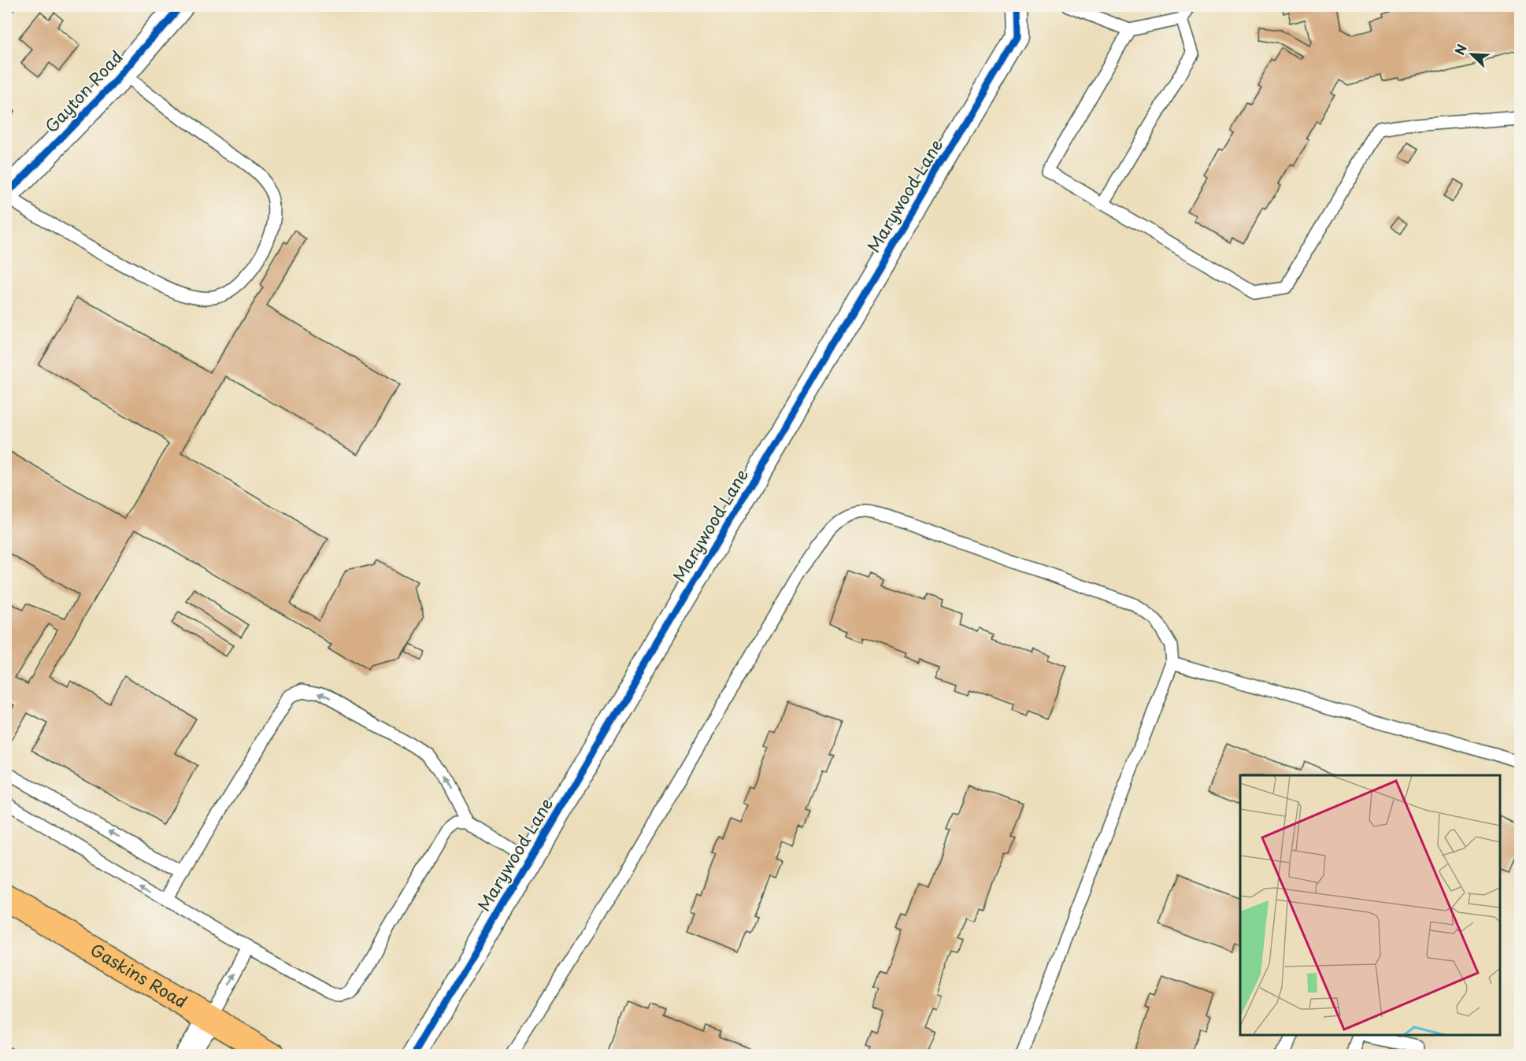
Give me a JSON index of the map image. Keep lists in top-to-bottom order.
{
  "streets": {
    "main road": ["Gaskins Road"],
    "street": ["Gayton Road", "Marywood Lane"]
  },
  "north": "top left"
}
